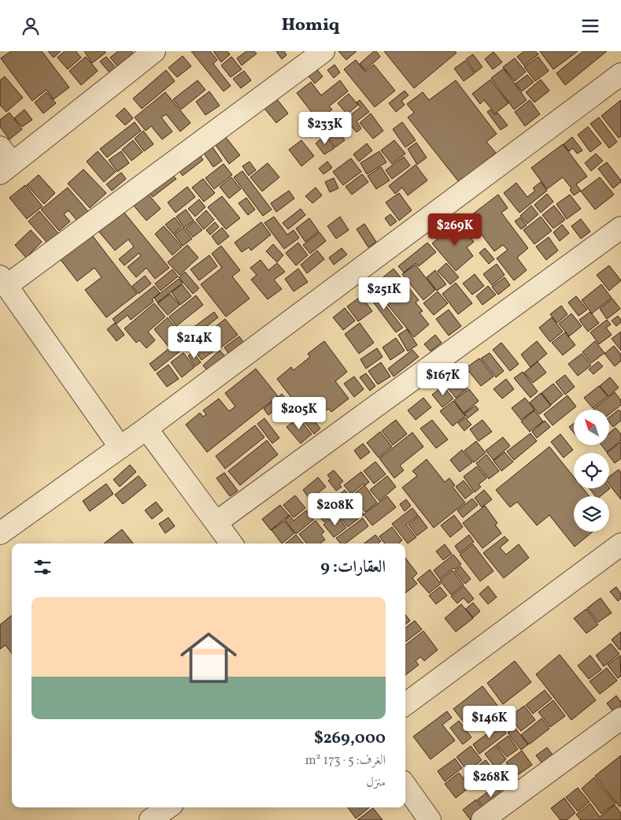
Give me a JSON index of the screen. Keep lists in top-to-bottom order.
{
  "north": "top left",
  "page": {
    "header": "Homiq",
    "price": [
      "$233K",
      "$269K",
      "$251K",
      "$214K",
      "$167K",
      "$205K",
      "$208K",
      "$146K",
      "$268K"
    ],
    "heading": "العقارات: 9",
    "list": [
      {
        "name": "$269,000",
        "note": "الغرف: 5 · 173 m² · منزل"
      }
    ]
  }
}
